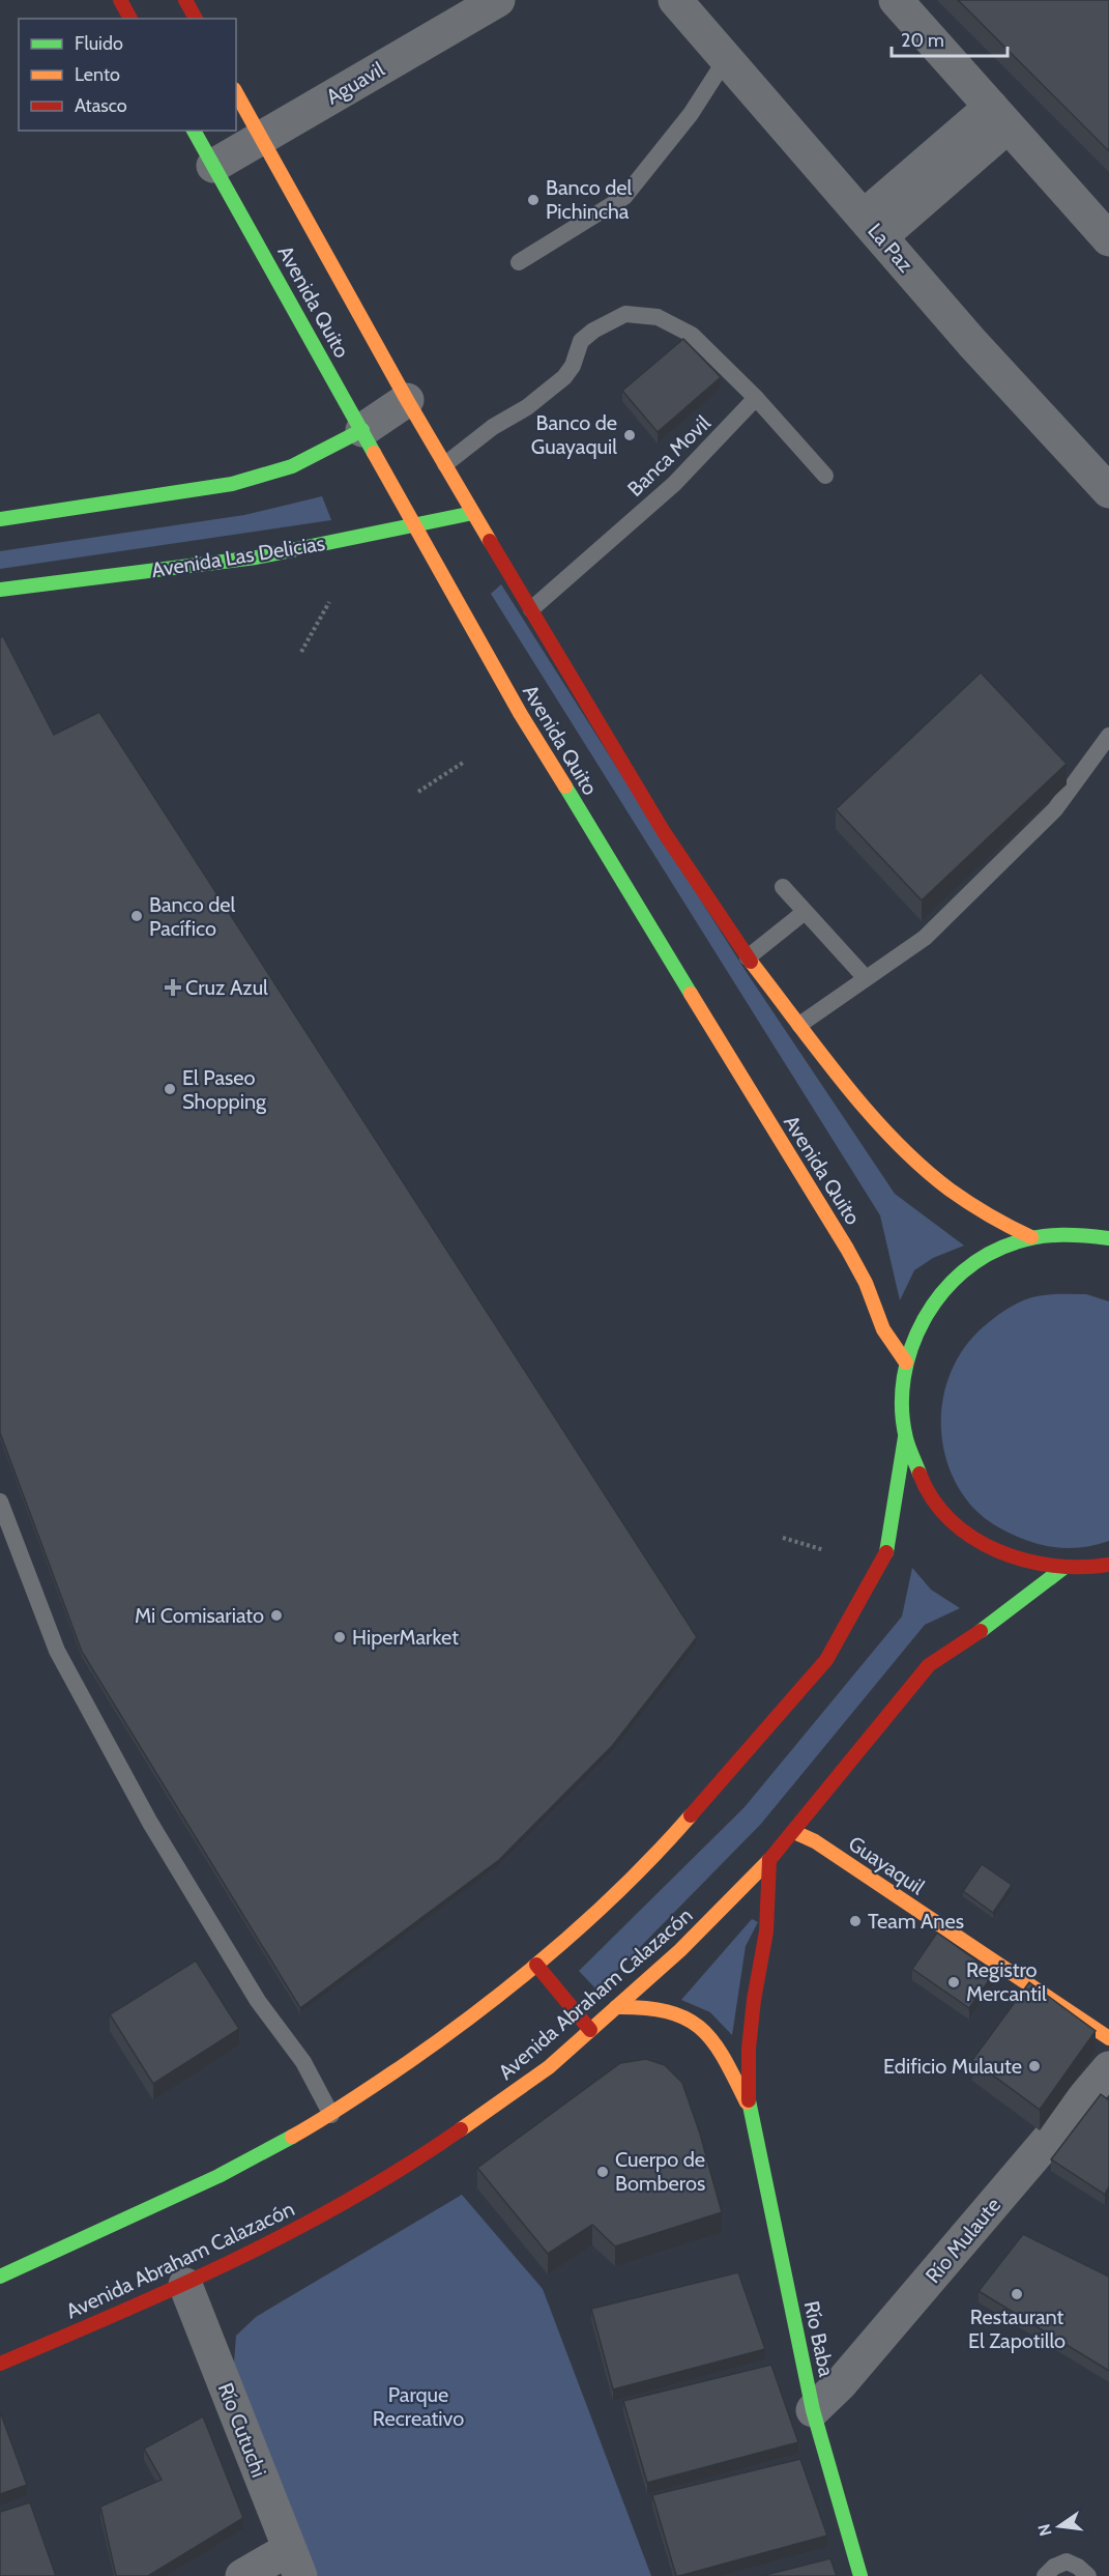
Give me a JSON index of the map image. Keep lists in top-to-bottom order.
{
  "streets": {
    "main road": [
      "Avenida Quito",
      "Avenida Las Delicias",
      "Guayaquil",
      "Avenida Abraham Calazacón",
      "Río Baba"
    ],
    "street": [
      "Aguavil",
      "La Paz",
      "Río Mulaute",
      "Río Cutuchi"
    ],
    "lane": ["Banca Movil"]
  },
  "crossings": [
    ["Aguavil", "Avenida Quito"],
    ["Avenida Quito", "Banca Movil"],
    ["Avenida Quito", "Avenida Las Delicias"],
    ["Guayaquil", "Avenida Abraham Calazacón"],
    ["Avenida Abraham Calazacón", "Río Baba"],
    ["Avenida Abraham Calazacón", "Río Cutuchi"],
    ["Río Mulaute", "Río Baba"]
  ],
  "parks": ["Parque Recreativo"],
  "places": {
    "other": [
      "Banco del Pichincha",
      "Banco de Guayaquil",
      "Banco del Pacífico",
      "El Paseo Shopping",
      "Mi Comisariato",
      "HiperMarket",
      "Team Anes",
      "Registro Mercantil",
      "Edificio Mulaute",
      "Cuerpo de Bomberos",
      "Restaurant El Zapotillo"
    ],
    "health": ["Cruz Azul"]
  },
  "legend": ["Fluido", "Lento", "Atasco"],
  "scale_bar": "20 m",
  "north": "left"
}
